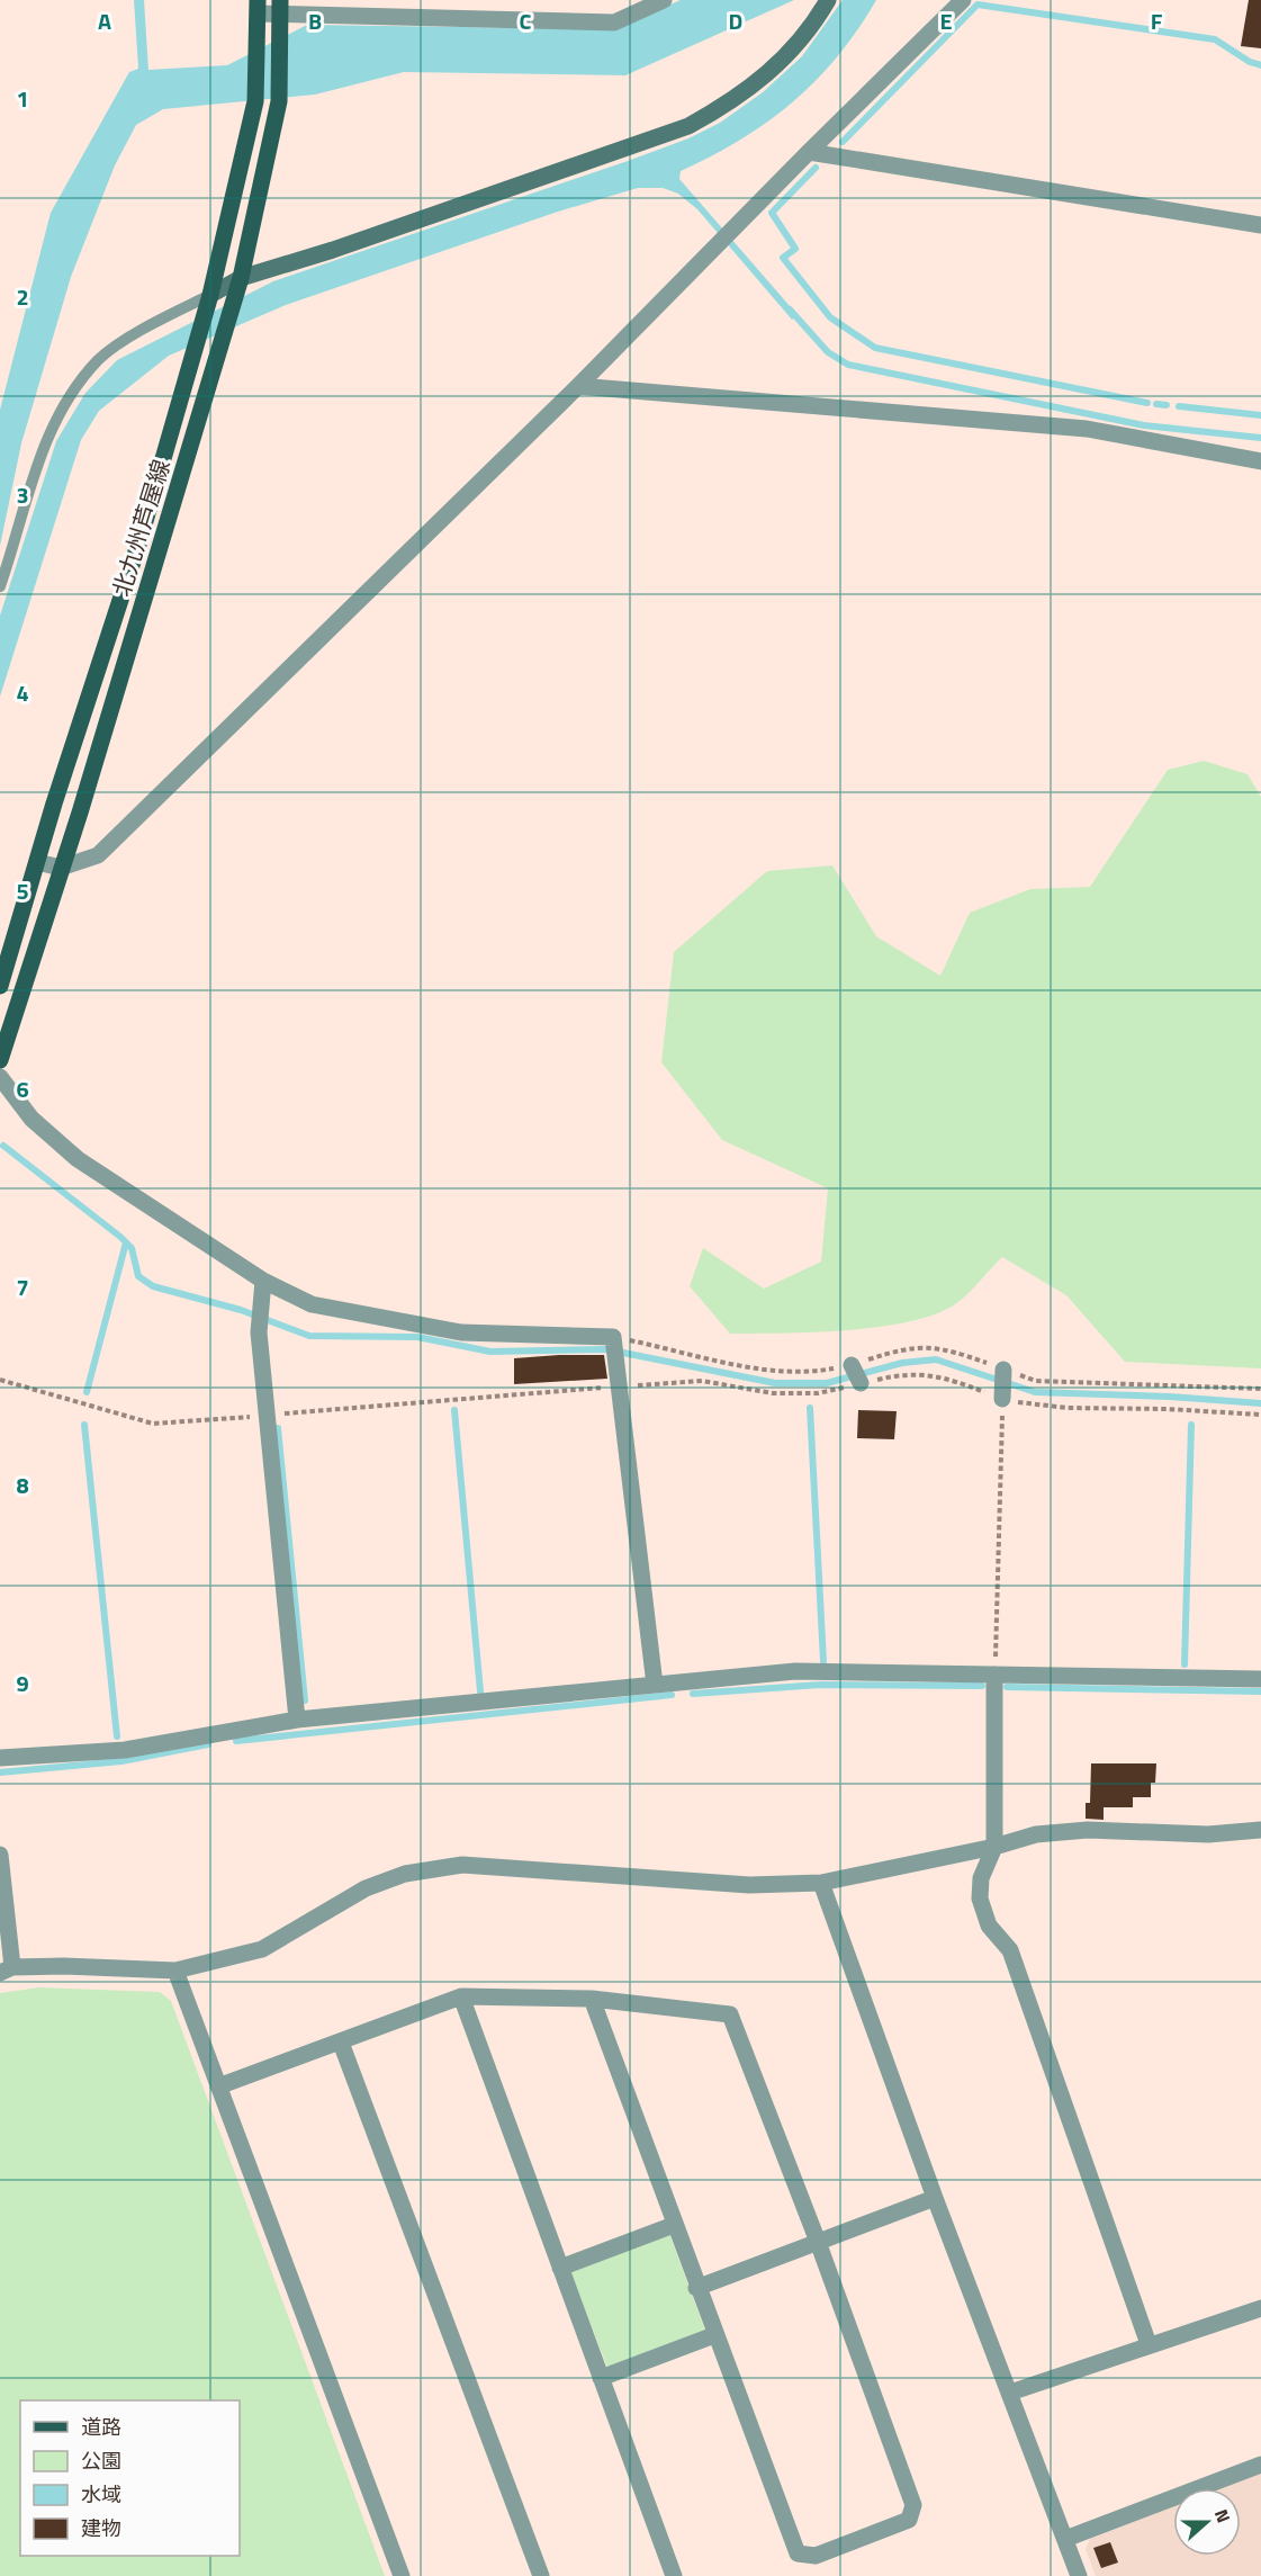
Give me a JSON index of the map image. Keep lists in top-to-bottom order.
{
  "streets": {
    "main road": ["北九州芦屋線"]
  },
  "legend": [
    "道路",
    "公園",
    "水域",
    "建物"
  ],
  "north": "right",
  "grid": {
    "columns": [
      "A",
      "B",
      "C",
      "D",
      "E",
      "F"
    ],
    "rows": [
      "1",
      "2",
      "3",
      "4",
      "5",
      "6",
      "7",
      "8",
      "9"
    ]
  }
}
